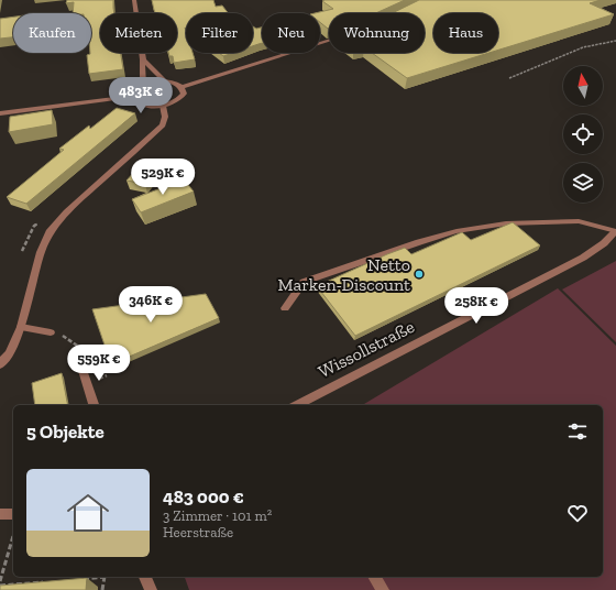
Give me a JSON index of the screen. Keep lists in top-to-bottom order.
{
  "streets": {
    "street": ["Wissollstraße"]
  },
  "places": ["Netto Marken-Discount"],
  "north": "top",
  "page": {
    "chip": [
      "Kaufen",
      "Mieten",
      "Filter",
      "Neu",
      "Wohnung",
      "Haus"
    ],
    "price": [
      "483K €",
      "529K €",
      "346K €",
      "258K €",
      "559K €"
    ],
    "heading": "5 Objekte",
    "list": [
      {
        "name": "483 000 €",
        "note": "3 Zimmer · 101 m² · Heerstraße"
      }
    ]
  }
}
